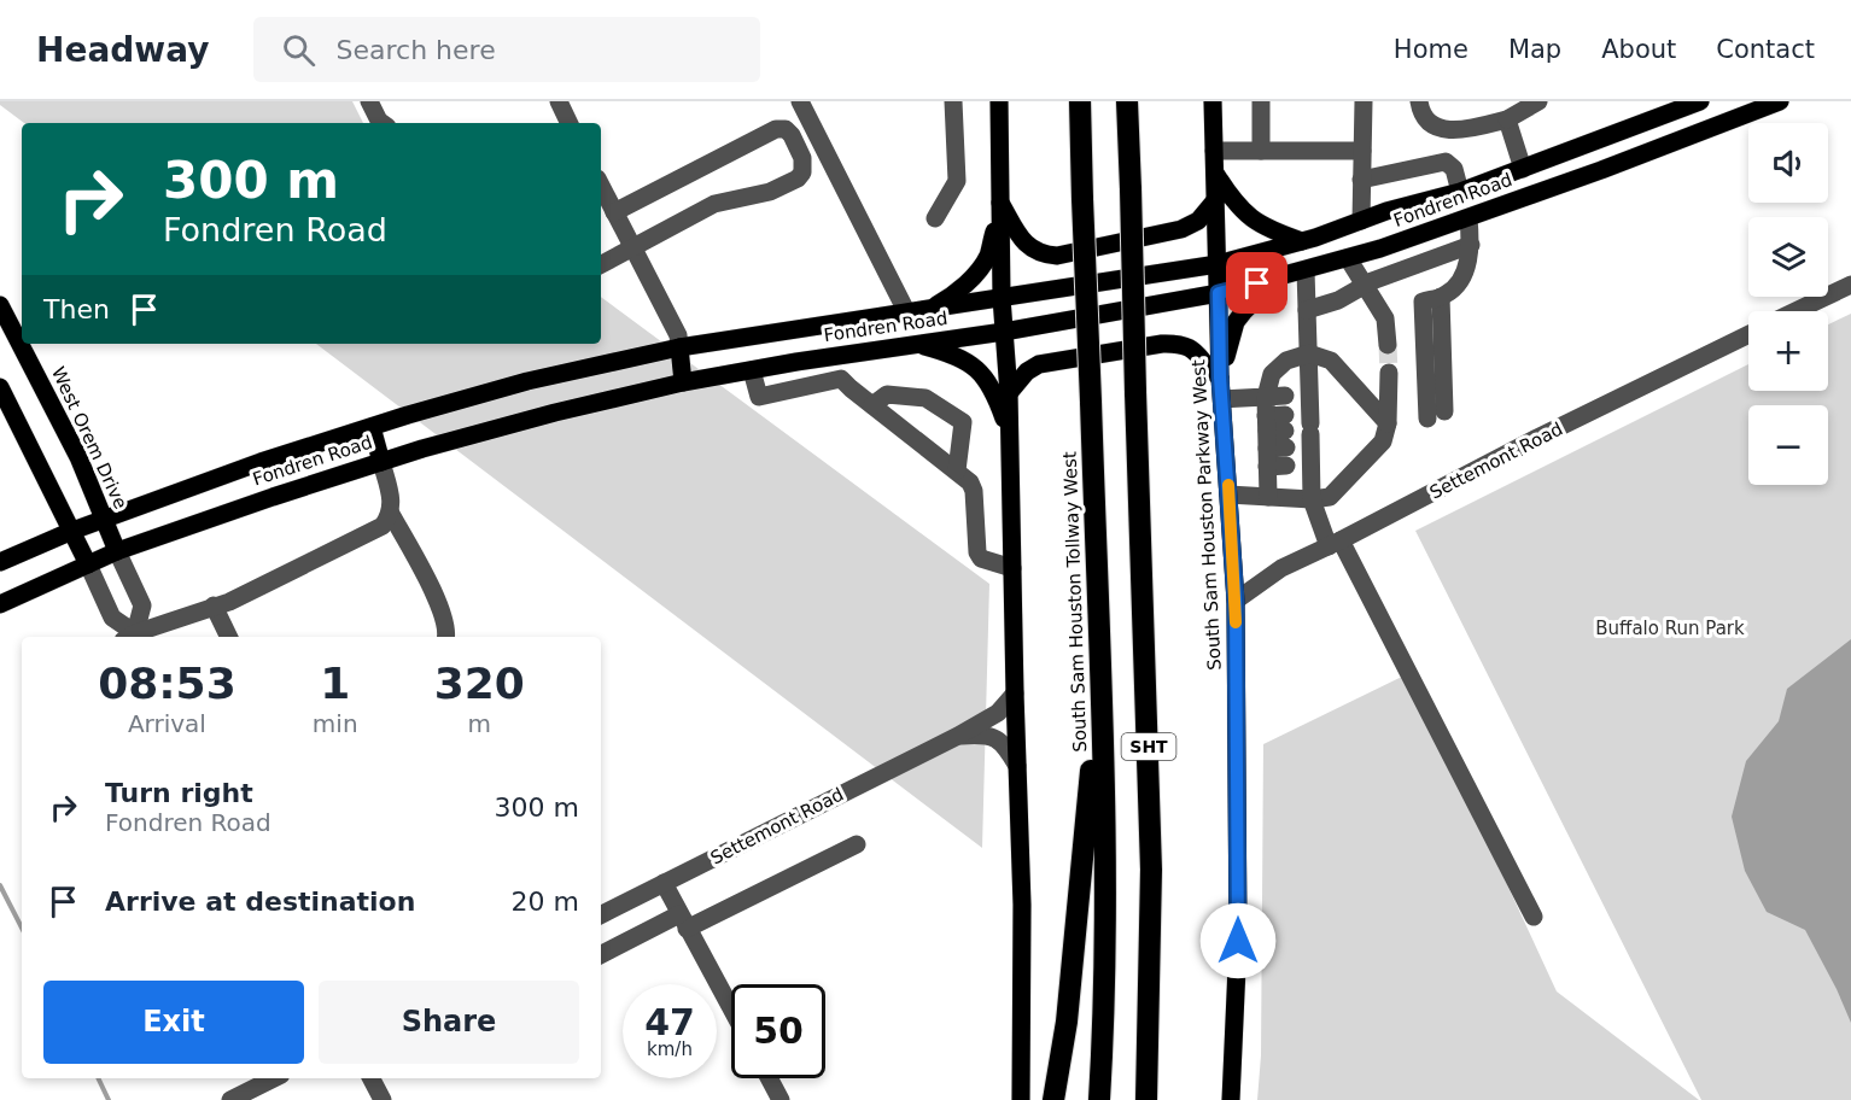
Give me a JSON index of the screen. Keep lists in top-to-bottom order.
{
  "streets": {
    "highway": ["South Sam Houston Tollway West", "SHT"],
    "main road": ["Fondren Road", "West Orem Drive", "South Sam Houston Parkway West"],
    "street": ["Settemont Road"]
  },
  "crossings": [
    ["Fondren Road", "West Orem Drive"],
    ["Fondren Road", "South Sam Houston Parkway West"],
    ["Settemont Road", "South Sam Houston Parkway West"]
  ],
  "parks": ["Buffalo Run Park"],
  "page": {
    "header": "Headway",
    "search": "Search here",
    "nav": [
      "Home",
      "Map",
      "About",
      "Contact"
    ],
    "map_buttons": ["+", "−"],
    "turn": ["300 m", "Fondren Road"],
    "then": "Then",
    "eta": [
      "08:53",
      "Arrival",
      "1",
      "min",
      "320",
      "m"
    ],
    "list": [
      {
        "name": "Turn right",
        "note": "Fondren Road",
        "value": "300 m"
      },
      {
        "name": "Arrive at destination",
        "value": "20 m"
      }
    ],
    "buttons": ["Exit", "Share"],
    "speed": "47 km/h",
    "limit": "50"
  }
}
